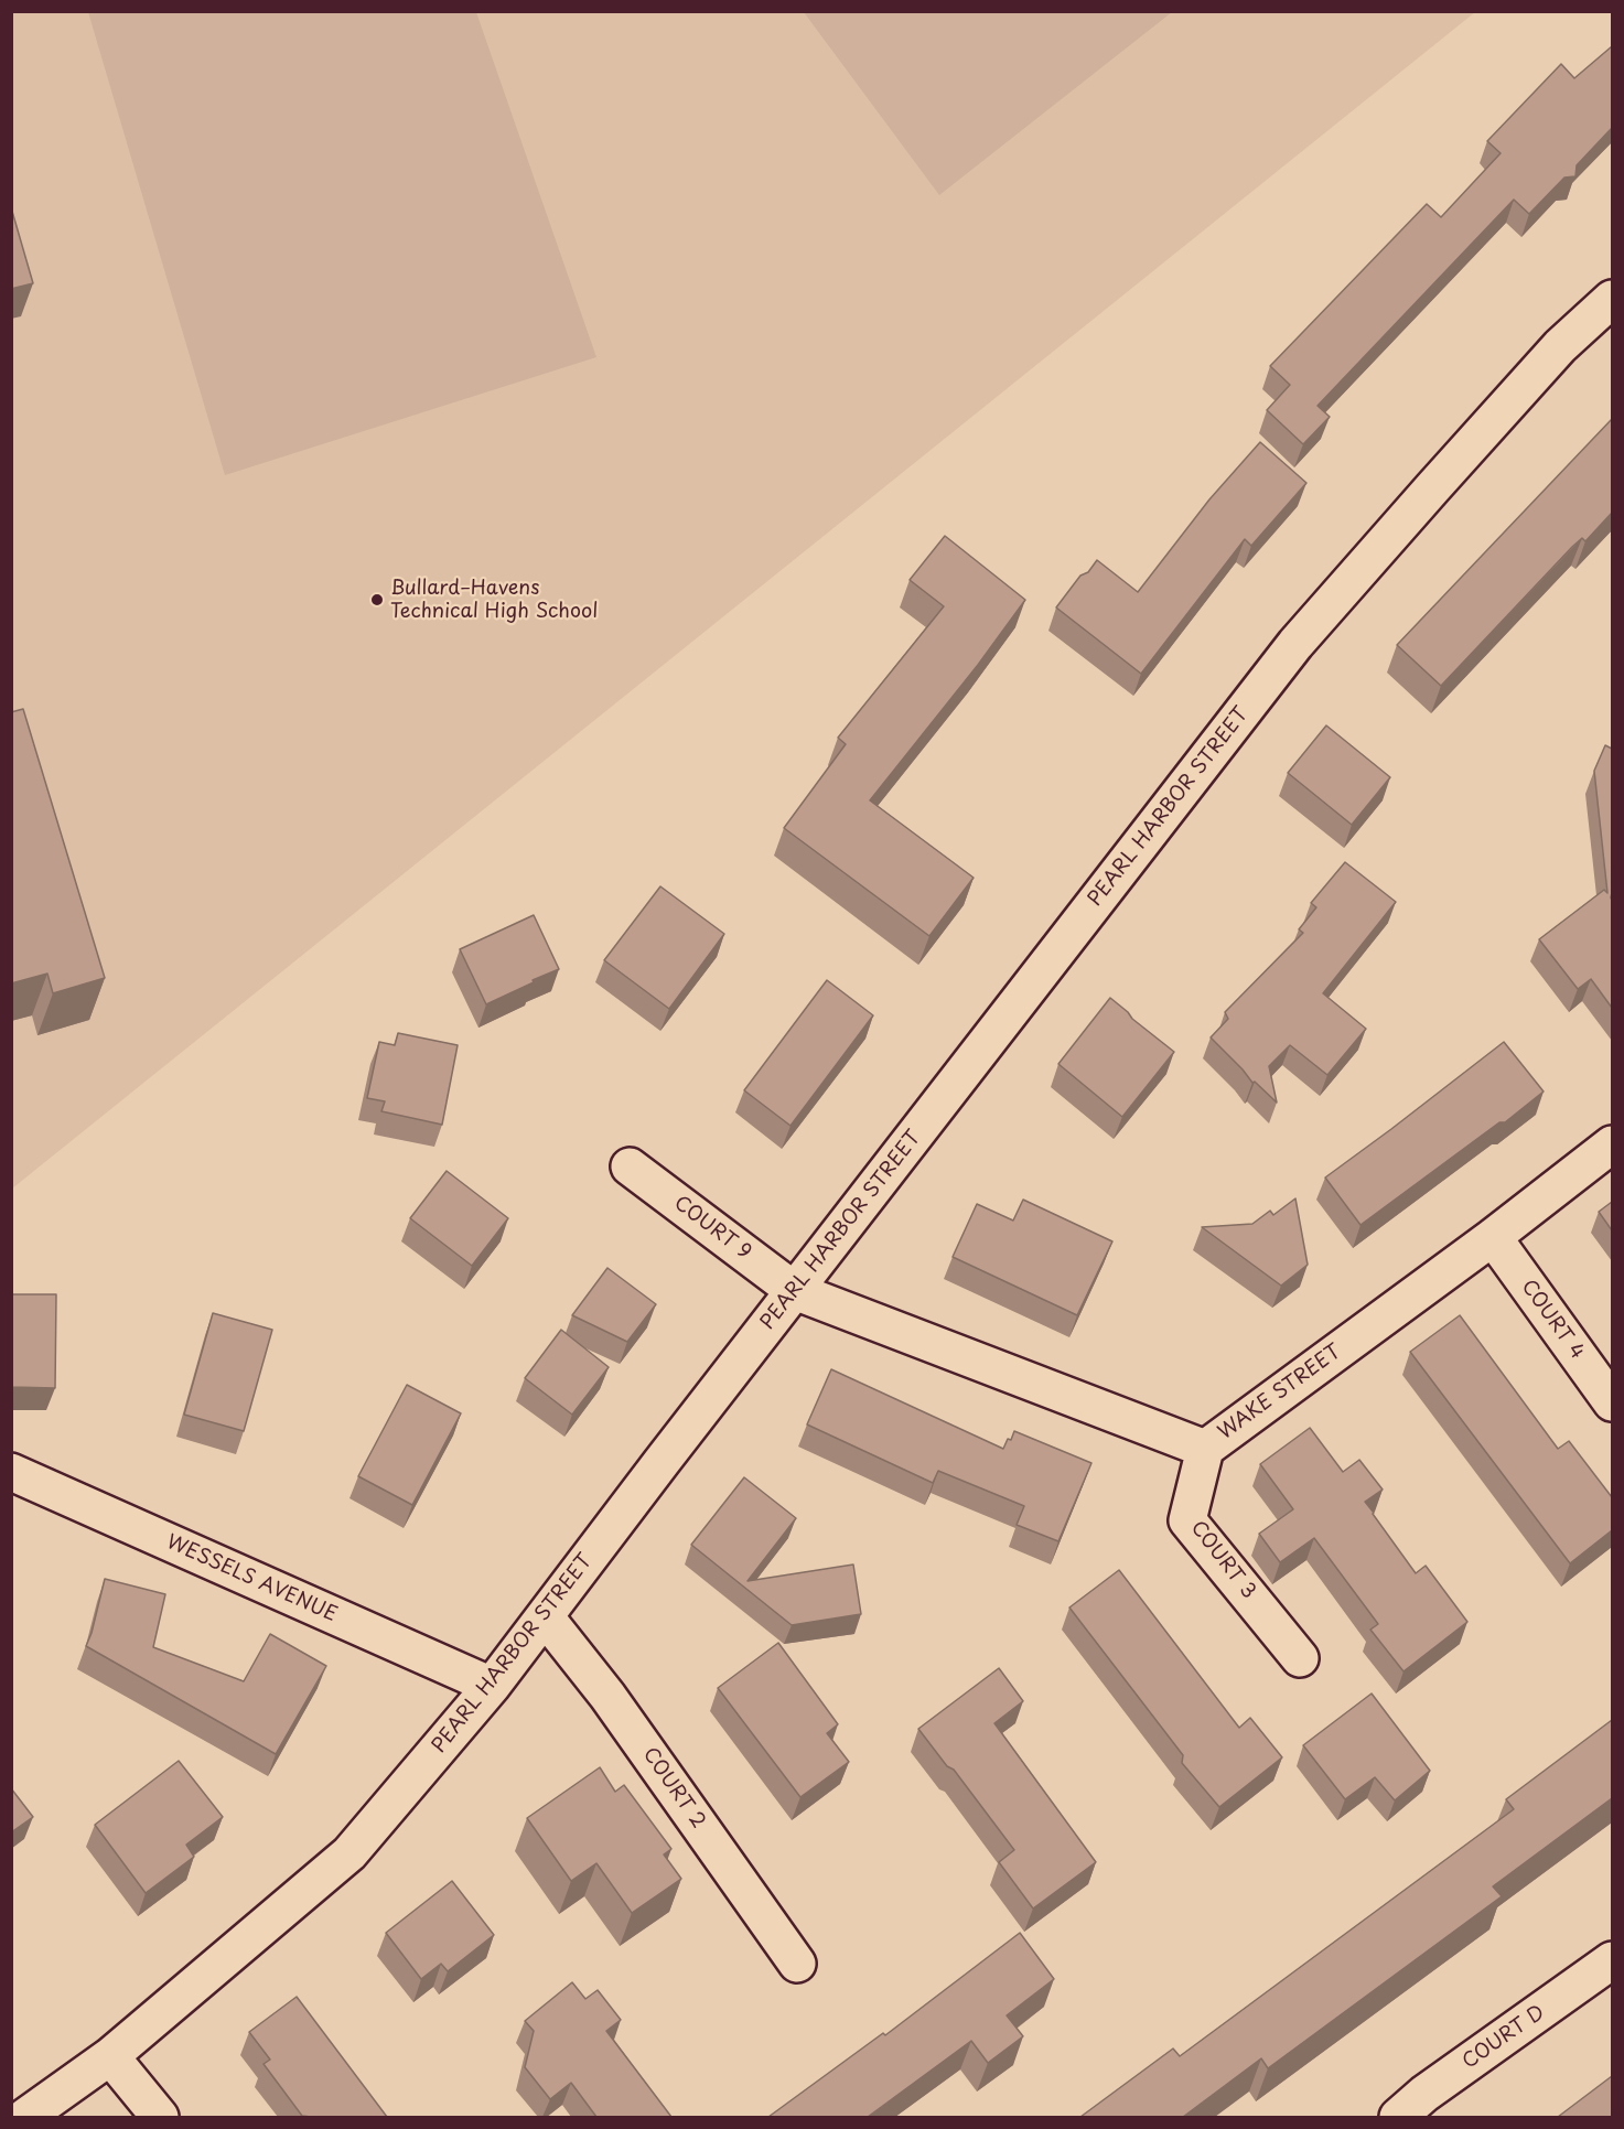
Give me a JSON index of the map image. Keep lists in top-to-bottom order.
{
  "streets": {
    "street": [
      "PEARL HARBOR STREET",
      "COURT 9",
      "COURT 4",
      "WAKE STREET",
      "COURT 3",
      "WESSELS AVENUE",
      "COURT 2",
      "COURT D"
    ]
  },
  "crossings": [
    ["PEARL HARBOR STREET", "COURT 9"],
    ["PEARL HARBOR STREET", "WAKE STREET"],
    ["PEARL HARBOR STREET", "WESSELS AVENUE"],
    ["PEARL HARBOR STREET", "COURT 2"],
    ["COURT 9", "WAKE STREET"],
    ["COURT 4", "WAKE STREET"],
    ["WAKE STREET", "COURT 3"]
  ],
  "places": ["Bullard–Havens Technical High School"]
}
